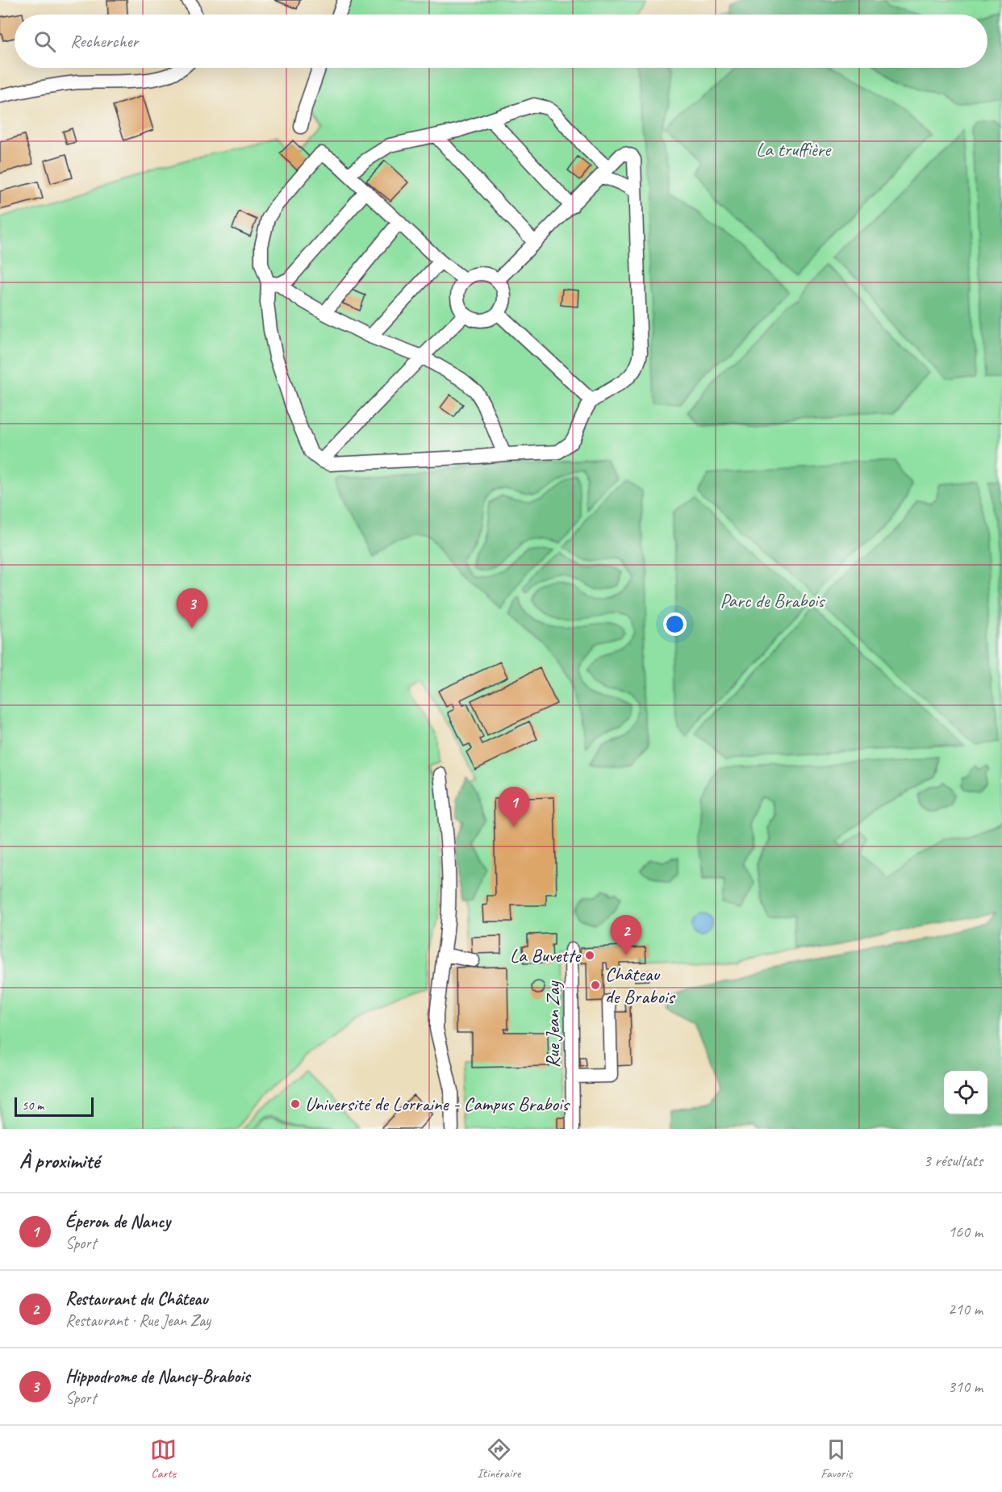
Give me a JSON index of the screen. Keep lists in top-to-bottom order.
{
  "streets": {
    "street": ["Rue Jean Zay"]
  },
  "parks": ["La truffière", "Parc de Brabois"],
  "places": ["La Buvette", "Château de Brabois", "Université de Lorraine - Campus Brabois"],
  "scale_bar": "50 m",
  "page": {
    "search": "Rechercher",
    "pins": ["3", "1", "2"],
    "scale": "50 m",
    "heading": ["À proximité", "3 résultats"],
    "list": [
      {
        "mark": "1",
        "name": "Éperon de Nancy",
        "note": "Sport",
        "value": "160 m"
      },
      {
        "mark": "2",
        "name": "Restaurant du Château",
        "note": "Restaurant · Rue Jean Zay",
        "value": "210 m"
      },
      {
        "mark": "3",
        "name": "Hippodrome de Nancy-Brabois",
        "note": "Sport",
        "value": "310 m"
      }
    ],
    "nav": ["Carte", "Itinéraire", "Favoris"]
  }
}
